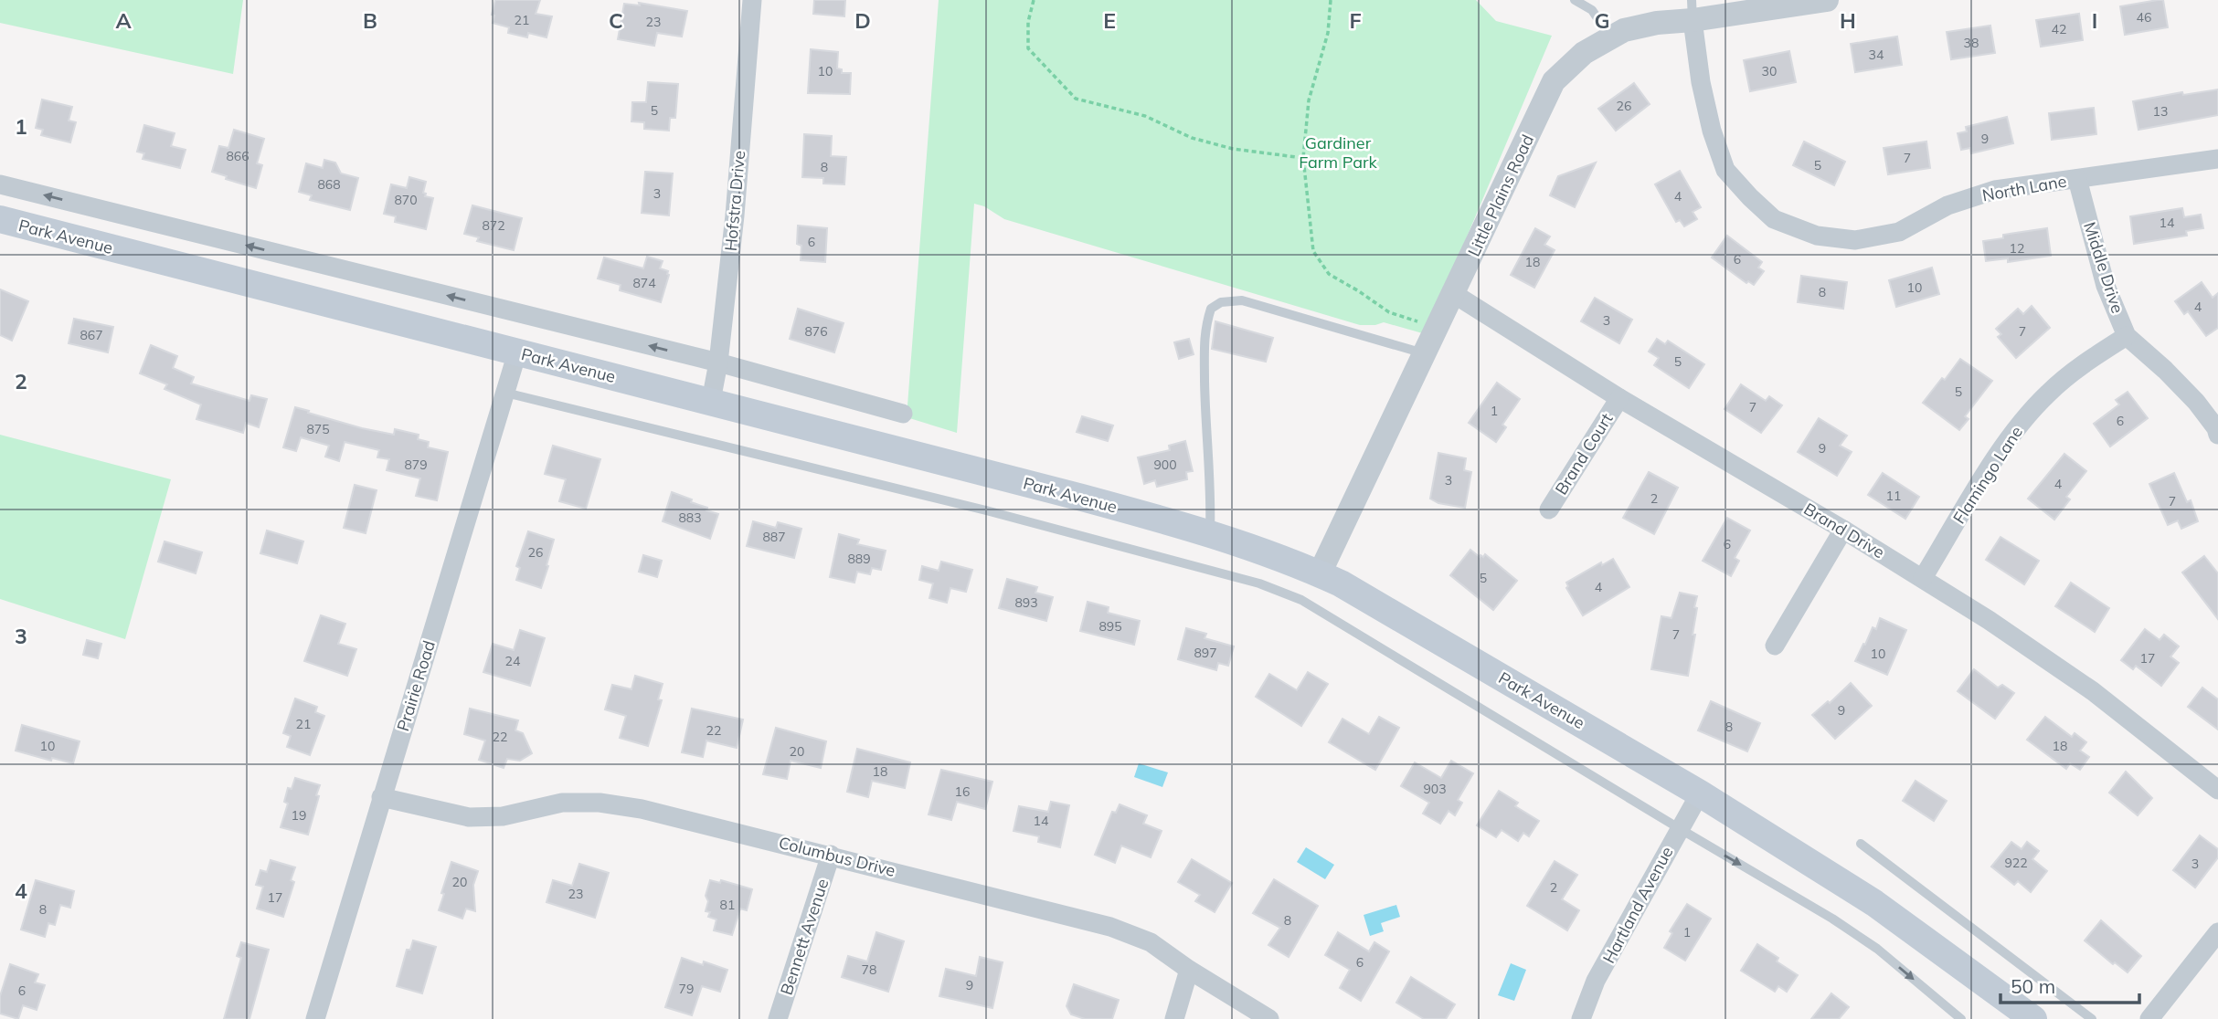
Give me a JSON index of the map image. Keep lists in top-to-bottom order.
{
  "streets": {
    "main road": ["Park Avenue"],
    "street": [
      "North Lane",
      "Little Plains Road",
      "Hofstra Drive",
      "Middle Drive",
      "Brand Court",
      "Flamingo Lane",
      "Brand Drive",
      "Prairie Road",
      "Columbus Drive",
      "Hartland Avenue",
      "Bennett Avenue"
    ]
  },
  "crossings": [
    ["North Lane", "Little Plains Road"],
    ["North Lane", "Middle Drive"],
    ["Little Plains Road", "Park Avenue"],
    ["Little Plains Road", "Brand Drive"],
    ["Hofstra Drive", "Park Avenue"],
    ["Park Avenue", "Prairie Road"],
    ["Park Avenue", "Hartland Avenue"],
    ["Middle Drive", "Flamingo Lane"],
    ["Brand Court", "Brand Drive"],
    ["Flamingo Lane", "Brand Drive"],
    ["Prairie Road", "Columbus Drive"],
    ["Columbus Drive", "Bennett Avenue"]
  ],
  "parks": ["Gardiner Farm Park"],
  "house_numbers": [
    "46",
    "21",
    "23",
    "42",
    "38",
    "34",
    "10",
    "30",
    "26",
    "5",
    "13",
    "9",
    "866",
    "7",
    "5",
    "8",
    "868",
    "3",
    "4",
    "870",
    "14",
    "872",
    "6",
    "12",
    "6",
    "18",
    "874",
    "10",
    "8",
    "4",
    "3",
    "876",
    "7",
    "867",
    "5",
    "5",
    "7",
    "1",
    "6",
    "875",
    "9",
    "879",
    "900",
    "3",
    "4",
    "11",
    "2",
    "7",
    "883",
    "887",
    "6",
    "26",
    "889",
    "5",
    "4",
    "893",
    "895",
    "7",
    "897",
    "10",
    "17",
    "24",
    "9",
    "21",
    "8",
    "22",
    "22",
    "10",
    "18",
    "20",
    "18",
    "903",
    "16",
    "19",
    "14",
    "922",
    "3",
    "20",
    "2",
    "23",
    "17",
    "81",
    "8",
    "8",
    "1",
    "6",
    "78",
    "9",
    "79",
    "6"
  ],
  "scale_bar": "50 m",
  "grid": {
    "columns": [
      "A",
      "B",
      "C",
      "D",
      "E",
      "F",
      "G",
      "H",
      "I"
    ],
    "rows": [
      "1",
      "2",
      "3",
      "4"
    ]
  }
}
